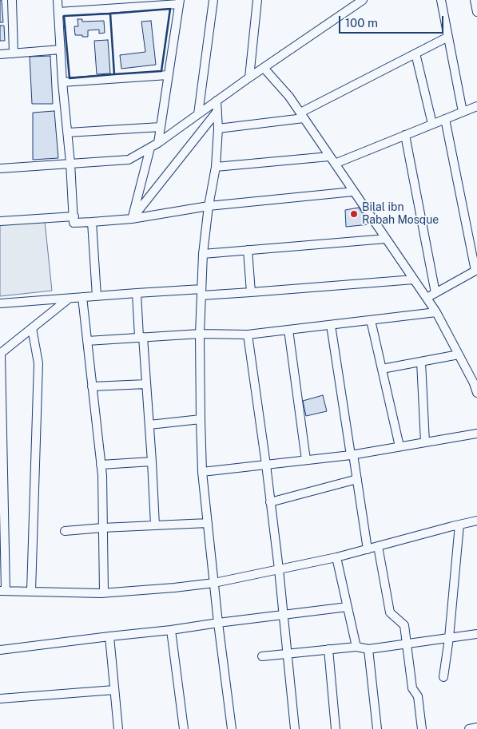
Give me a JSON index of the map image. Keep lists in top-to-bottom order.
{
  "places": ["Bilal ibn Rabah Mosque"],
  "scale_bar": "100 m"
}
